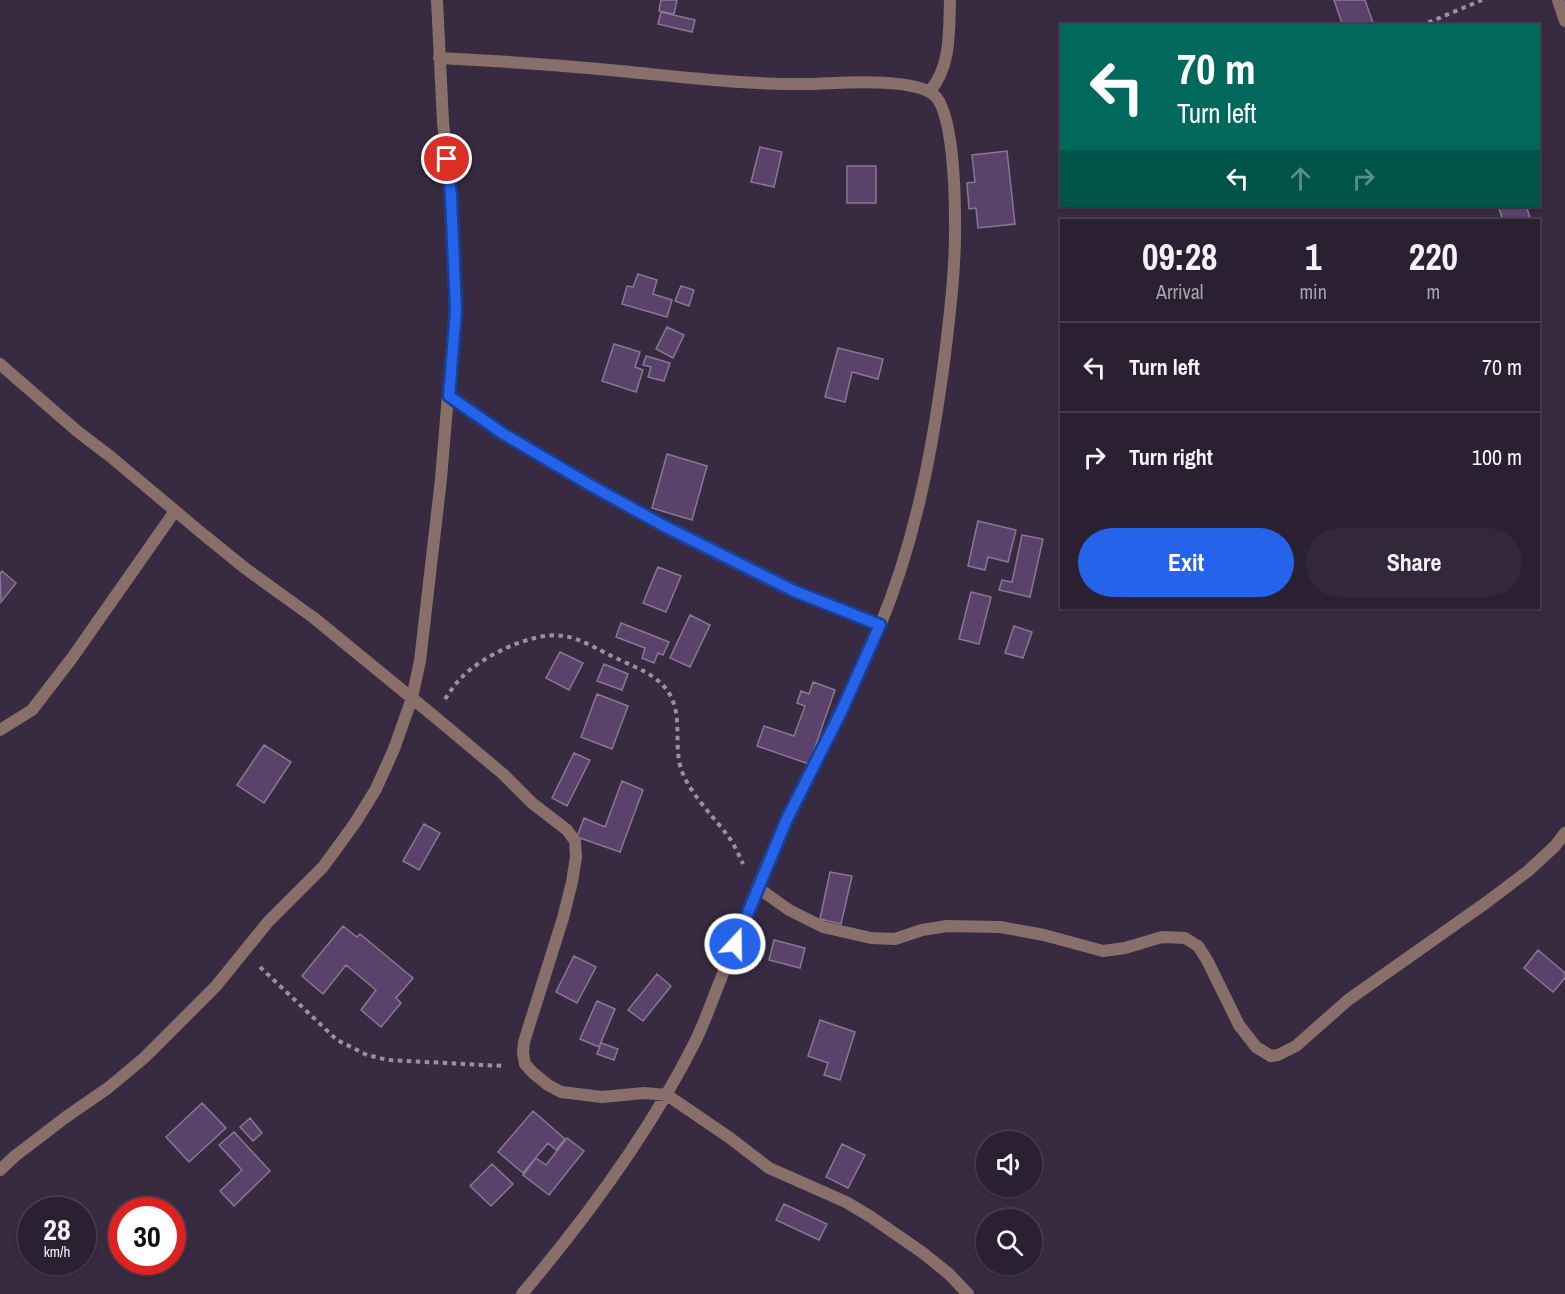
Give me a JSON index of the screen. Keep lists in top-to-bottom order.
{
  "page": {
    "turn": ["70 m", "Turn left"],
    "eta": [
      "09:28",
      "Arrival",
      "1",
      "min",
      "220",
      "m"
    ],
    "list": [
      {
        "name": "Turn left",
        "value": "70 m"
      },
      {
        "name": "Turn right",
        "value": "100 m"
      }
    ],
    "buttons": ["Exit", "Share"],
    "speed": "28 km/h",
    "limit": "30"
  }
}
